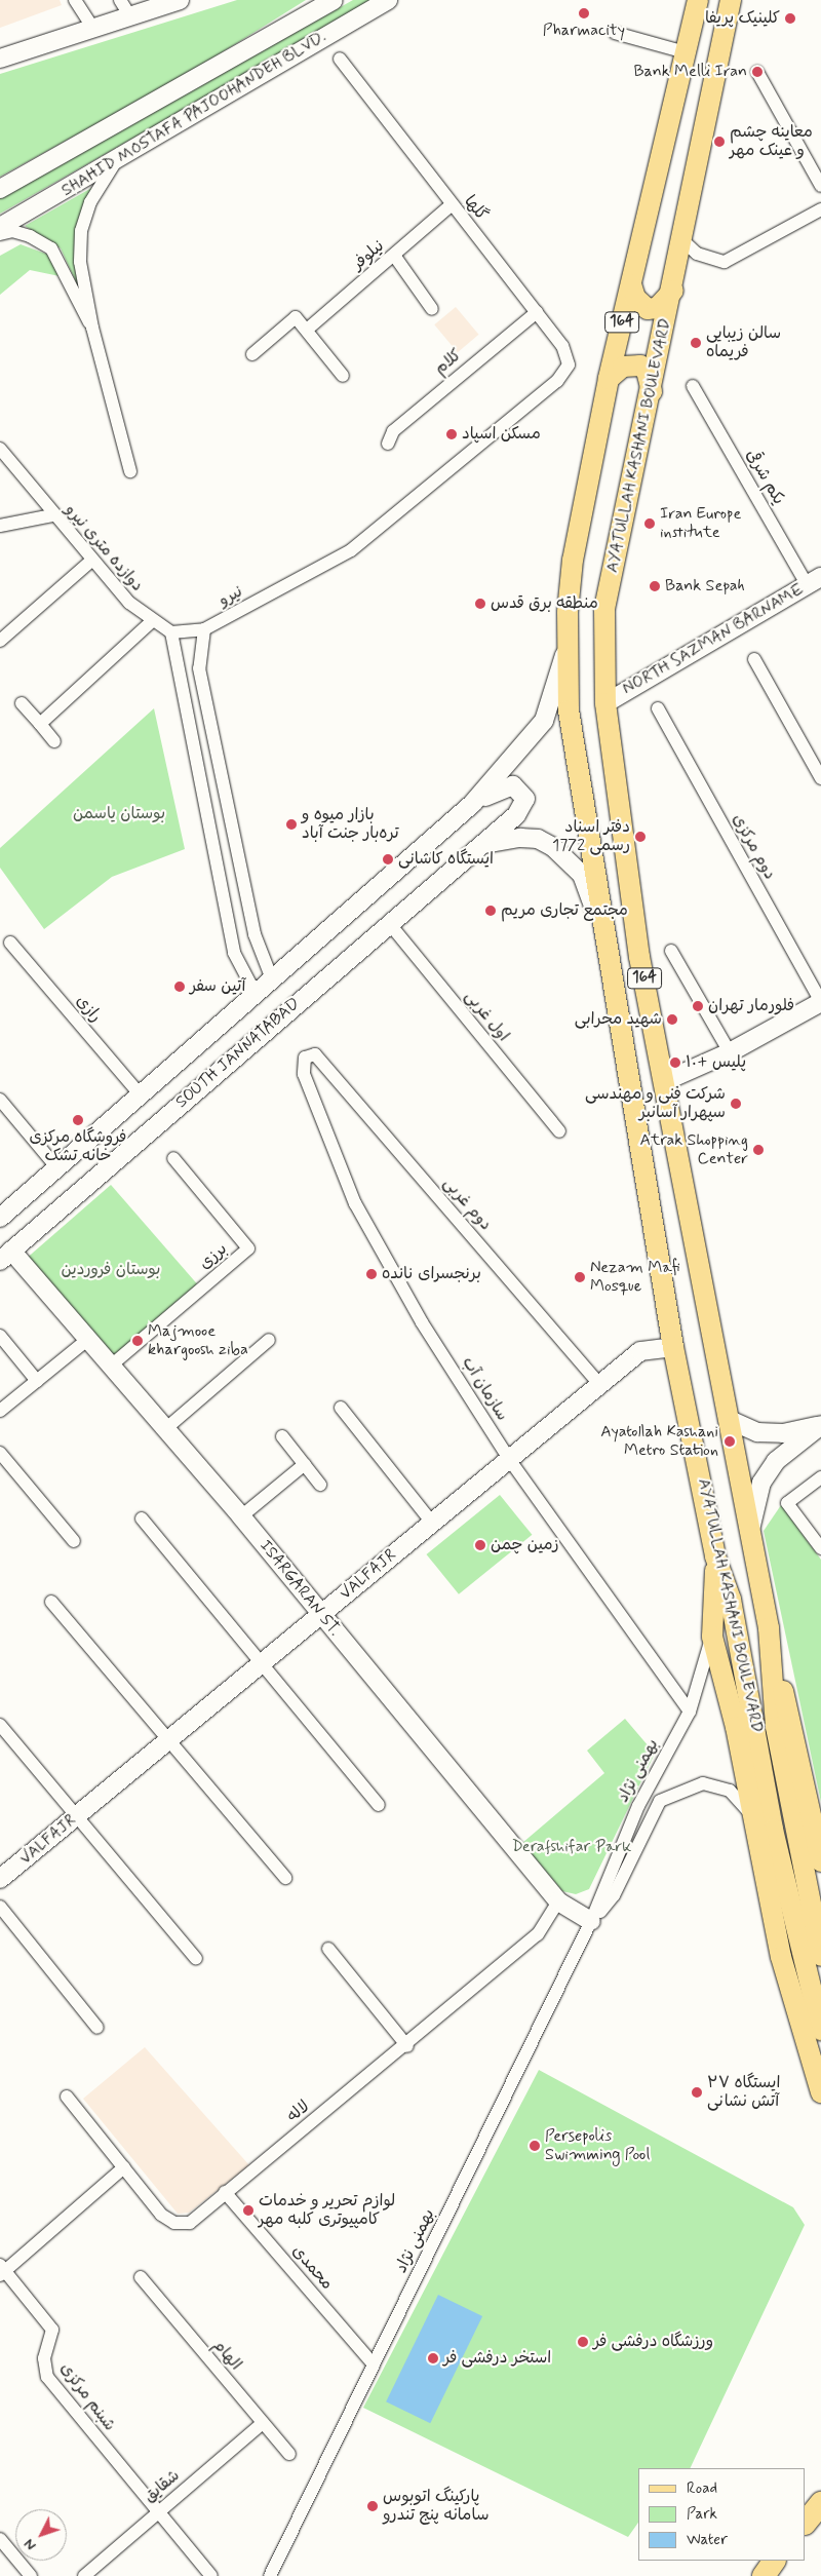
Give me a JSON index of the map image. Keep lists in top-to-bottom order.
{
  "streets": {
    "main road": [
      "SHAHID MOSTAFA PAJOOHANDEH BLVD.",
      "164",
      "AYATULLAH KASHANI BOULEVARD",
      "NORTH SAZMAN BARNAME",
      "SOUTH JANNATABAD",
      "VALFAJR",
      "ISARGARAN ST."
    ],
    "street": [
      "گلها",
      "نیلوفر",
      "کلام",
      "یکم شرقی",
      "دوازده متری نیرو",
      "نیرو",
      "دوم مرکزی",
      "رازی",
      "اول غربی",
      "دوم غربی",
      "برزی",
      "سازمان آب",
      "بهمنی نژاد",
      "لاله",
      "محمدی",
      "الهام",
      "شبنم مرکزی",
      "شقایق"
    ]
  },
  "crossings": [
    ["گلها", "نیلوفر"],
    ["گلها", "کلام"],
    ["گلها", "نیرو"],
    ["AYATULLAH KASHANI BOULEVARD", "NORTH SAZMAN BARNAME"],
    ["AYATULLAH KASHANI BOULEVARD", "VALFAJR"],
    ["یکم شرقی", "NORTH SAZMAN BARNAME"],
    ["رازی", "SOUTH JANNATABAD"],
    ["اول غربی", "SOUTH JANNATABAD"],
    ["SOUTH JANNATABAD", "ISARGARAN ST."],
    ["دوم غربی", "سازمان آب"],
    ["دوم غربی", "VALFAJR"],
    ["برزی", "ISARGARAN ST."],
    ["سازمان آب", "VALFAJR"],
    ["سازمان آب", "بهمنی نژاد"],
    ["VALFAJR", "ISARGARAN ST."],
    ["ISARGARAN ST.", "بهمنی نژاد"],
    ["ISARGARAN ST.", "لاله"],
    ["بهمنی نژاد", "محمدی"],
    ["لاله", "محمدی"],
    ["الهام", "شقایق"],
    ["شبنم مرکزی", "شقایق"]
  ],
  "parks": ["بوستان یاسمن", "بوستان فروردین", "Derafshifar Park"],
  "places": [
    "Pharmacity",
    "کلینیک پریفا",
    "Bank Melli Iran",
    "معاینه چشم و عینک مهر",
    "سالن زیبایی فریماه",
    "مسکن اسپاد",
    "Iran Europe institute",
    "Bank Sepah",
    "منطقه برق قدس",
    "بازار میوه و تره‌بار جنت آباد",
    "دفتر اسناد رسمی 1772",
    "ایستگاه کاشانی",
    "مجتمع تجاری مریم",
    "آتین سفر",
    "فلورمار تهران",
    "شهید محرابی",
    "پلیس +۱۰",
    "شرکت فنی و مهندسی سپهرار آسانبر",
    "فروشگاه مرکزی خانه تشک",
    "Atrak Shopping Center",
    "برنجسرای نانده",
    "Nezam Mafi Mosque",
    "Majmooe khargoosh ziba",
    "Ayatollah Kashani Metro Station",
    "زمین چمن",
    "ایستگاه ۲۷ آتش نشانی",
    "Persepolis Swimming Pool",
    "لوازم تحریر و خدمات کامپیوتری کلبه مهر",
    "ورزشگاه درفشی فر",
    "استخر درفشی فر",
    "پارکینگ اتوبوس سامانه پنج تندرو"
  ],
  "legend": ["Road", "Park", "Water"],
  "north": "bottom left"
}
